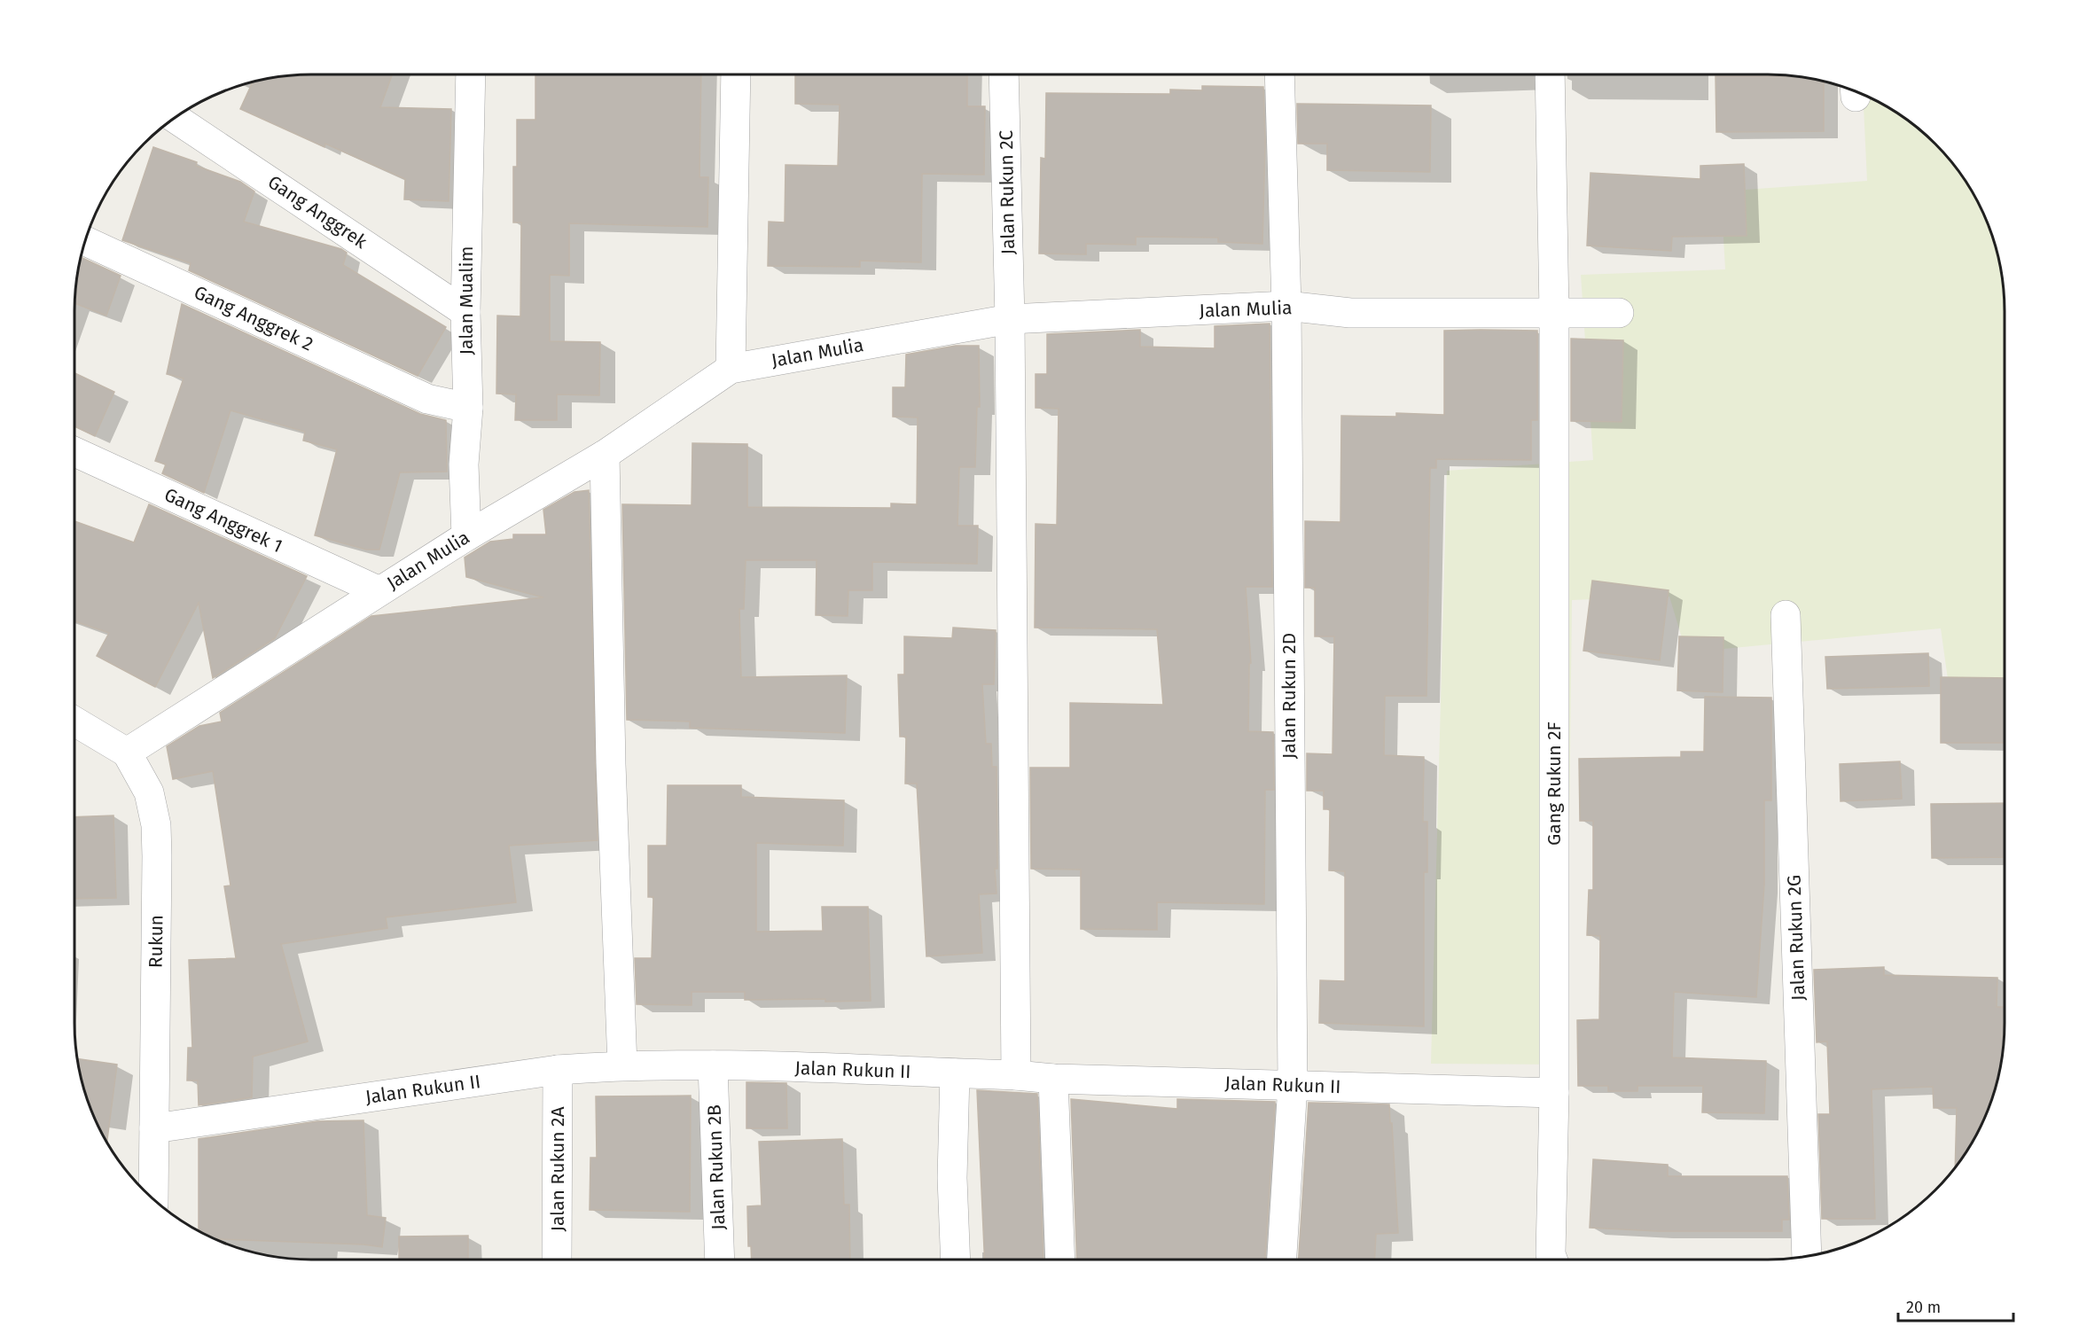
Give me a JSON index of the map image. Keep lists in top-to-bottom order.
{
  "streets": {
    "street": [
      "Jalan Rukun 2C",
      "Gang Anggrek",
      "Jalan Mualim",
      "Jalan Mulia",
      "Gang Anggrek 2",
      "Gang Anggrek 1",
      "Jalan Rukun 2D",
      "Gang Rukun 2F",
      "Jalan Rukun 2G",
      "Rukun",
      "Jalan Rukun II",
      "Jalan Rukun 2B",
      "Jalan Rukun 2A"
    ]
  },
  "crossings": [
    ["Jalan Rukun 2C", "Jalan Mulia"],
    ["Jalan Rukun 2C", "Jalan Rukun II"],
    ["Gang Anggrek", "Jalan Mualim"],
    ["Jalan Mualim", "Jalan Mulia"],
    ["Jalan Mualim", "Gang Anggrek 2"],
    ["Jalan Mulia", "Gang Anggrek 1"],
    ["Jalan Mulia", "Jalan Rukun 2D"],
    ["Jalan Mulia", "Gang Rukun 2F"],
    ["Jalan Mulia", "Rukun"],
    ["Jalan Rukun 2D", "Jalan Rukun II"],
    ["Gang Rukun 2F", "Jalan Rukun II"],
    ["Rukun", "Jalan Rukun II"],
    ["Jalan Rukun II", "Jalan Rukun 2B"],
    ["Jalan Rukun II", "Jalan Rukun 2A"]
  ],
  "scale_bar": "20 m"
}
